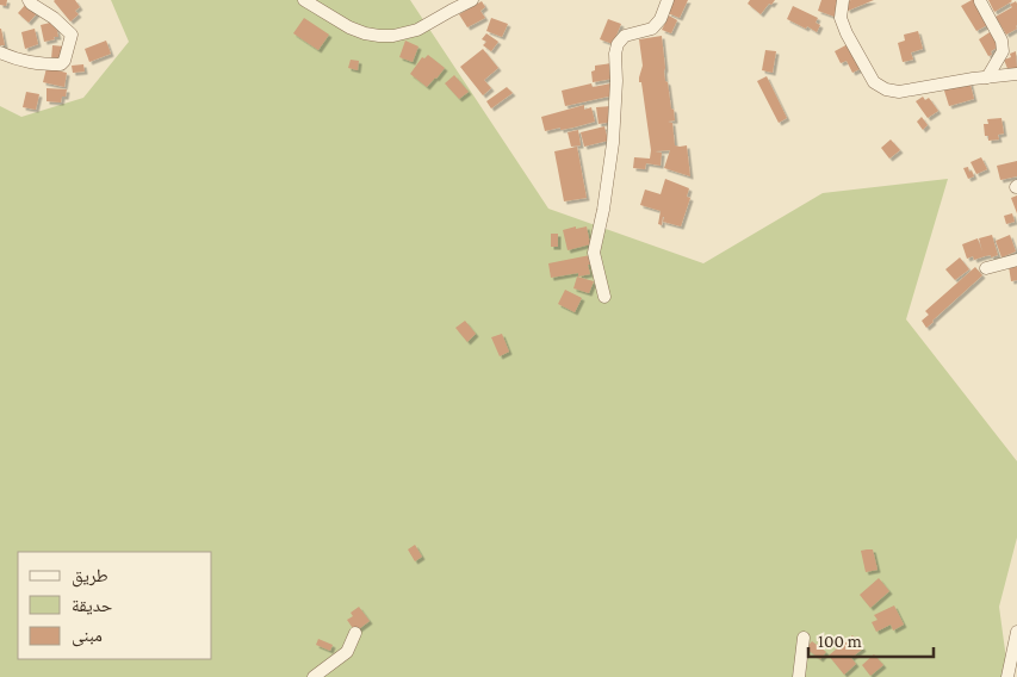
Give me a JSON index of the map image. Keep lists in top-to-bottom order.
{
  "legend": ["طريق", "حديقة", "مبنى"],
  "scale_bar": "100 m"
}
